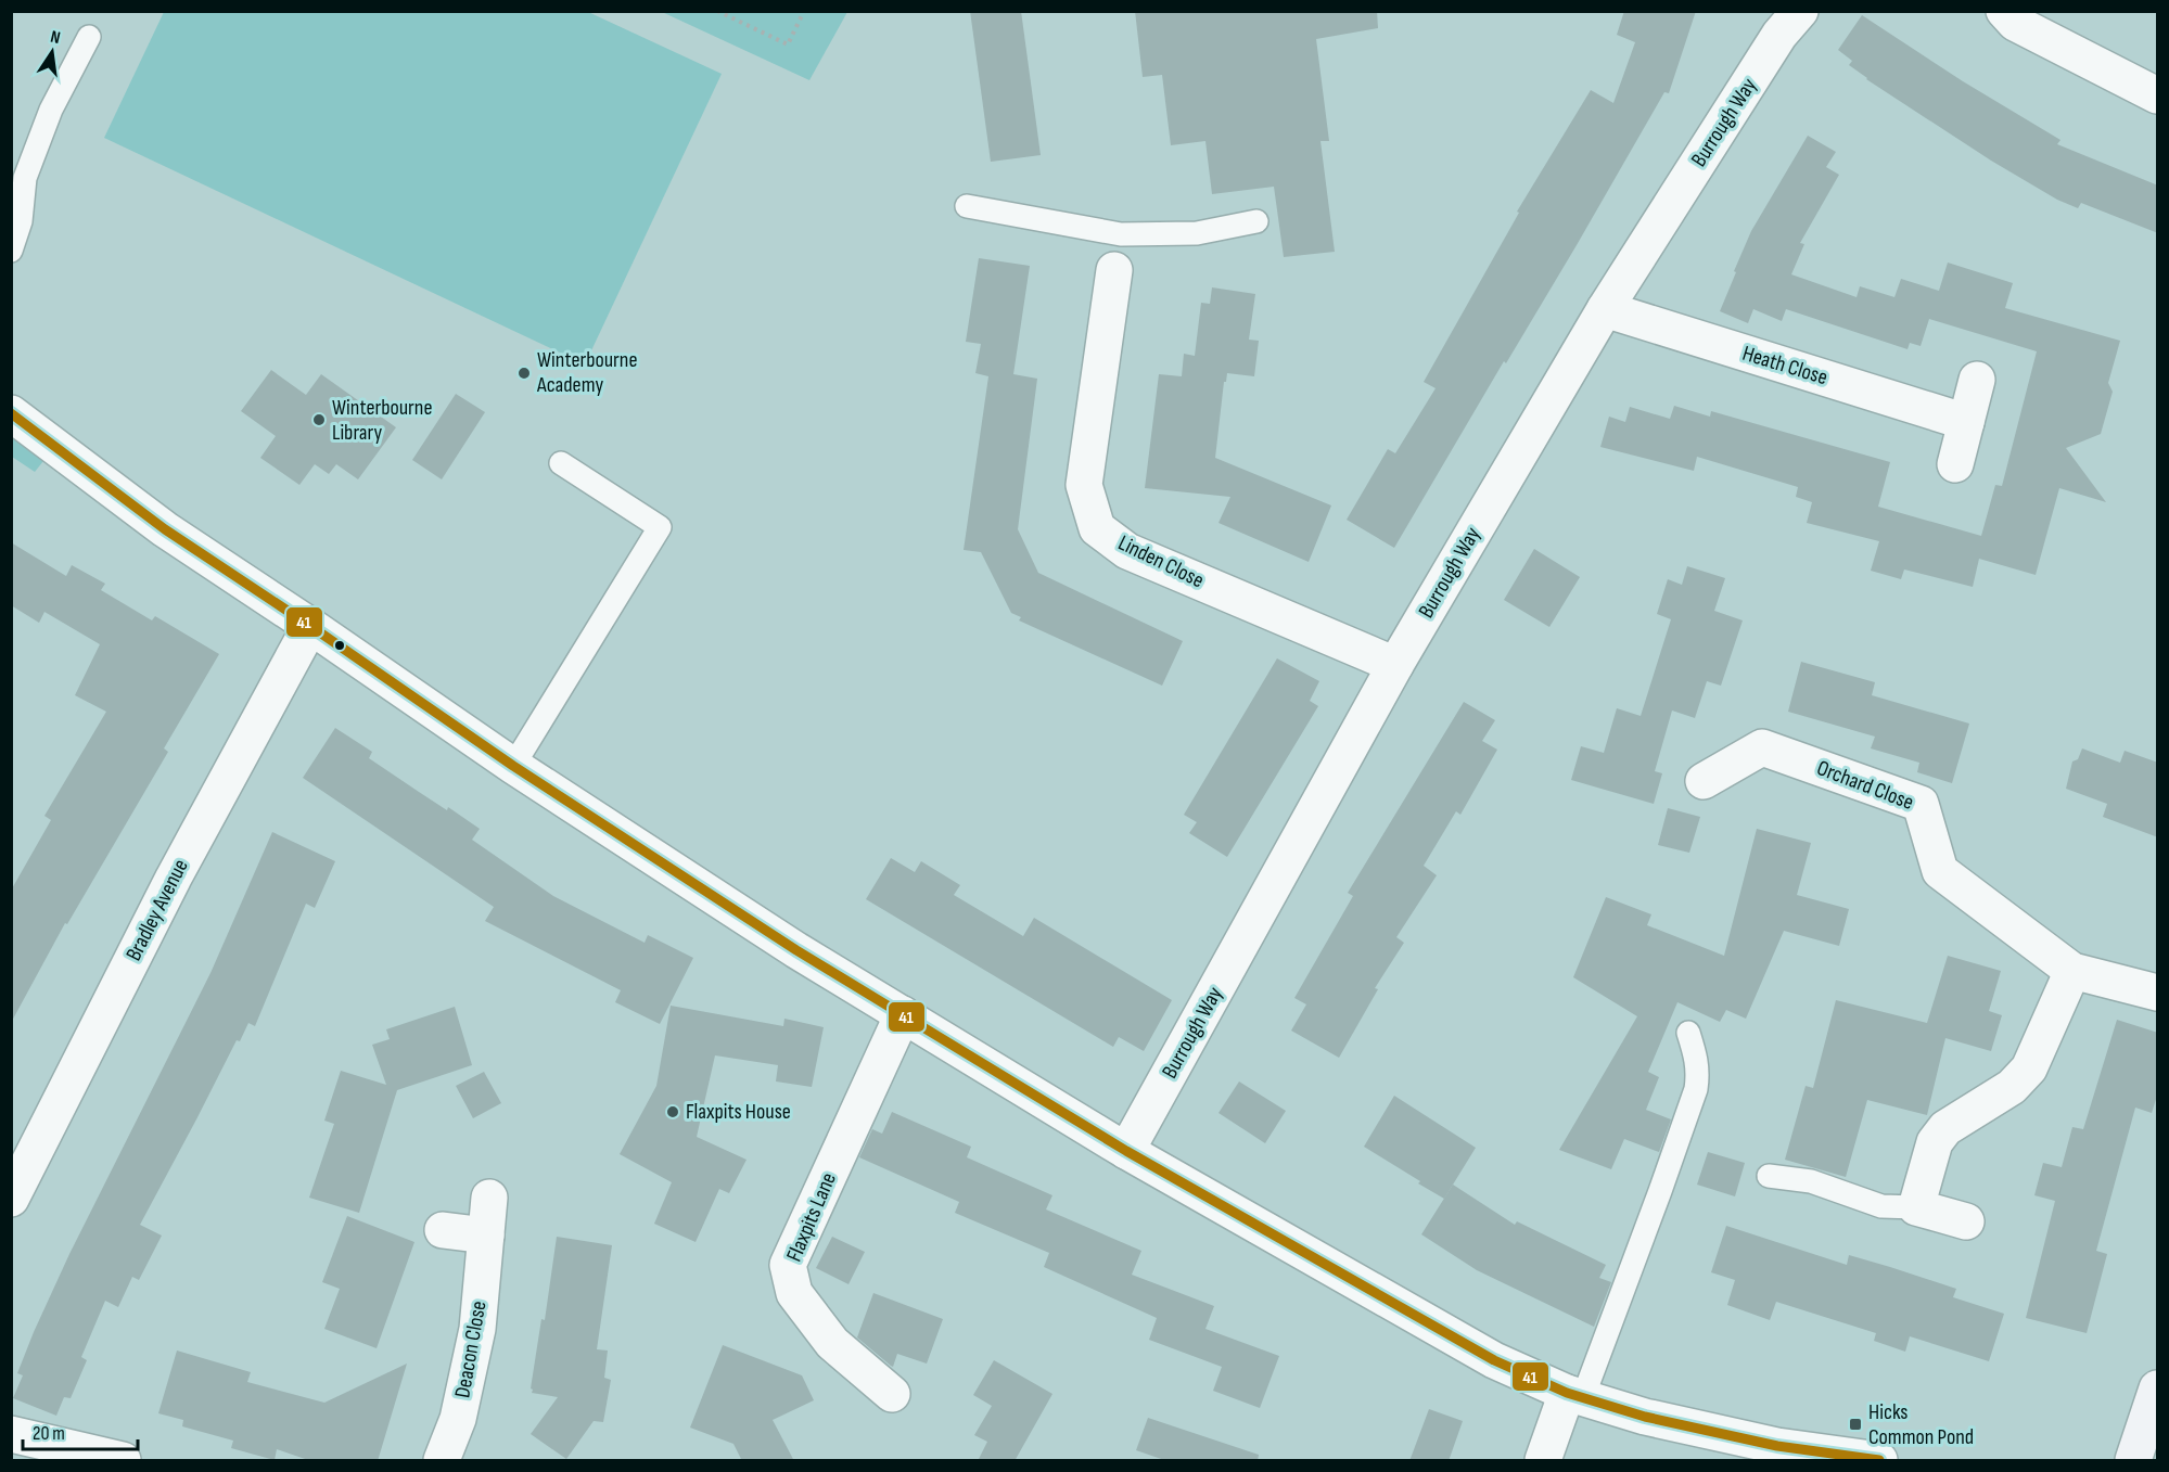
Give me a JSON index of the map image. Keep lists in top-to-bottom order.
{
  "streets": {
    "street": [
      "Burrough Way",
      "Heath Close",
      "Linden Close",
      "Orchard Close",
      "Bradley Avenue",
      "Flaxpits Lane",
      "Deacon Close"
    ]
  },
  "crossings": [
    ["Burrough Way", "Heath Close"],
    ["Burrough Way", "Linden Close"]
  ],
  "places": {
    "other": ["Winterbourne Academy", "Winterbourne Library", "Flaxpits House"],
    "transit": ["Hicks Common Pond"]
  },
  "lines": ["transit line 41"],
  "scale_bar": "20 m",
  "north": "top"
}
